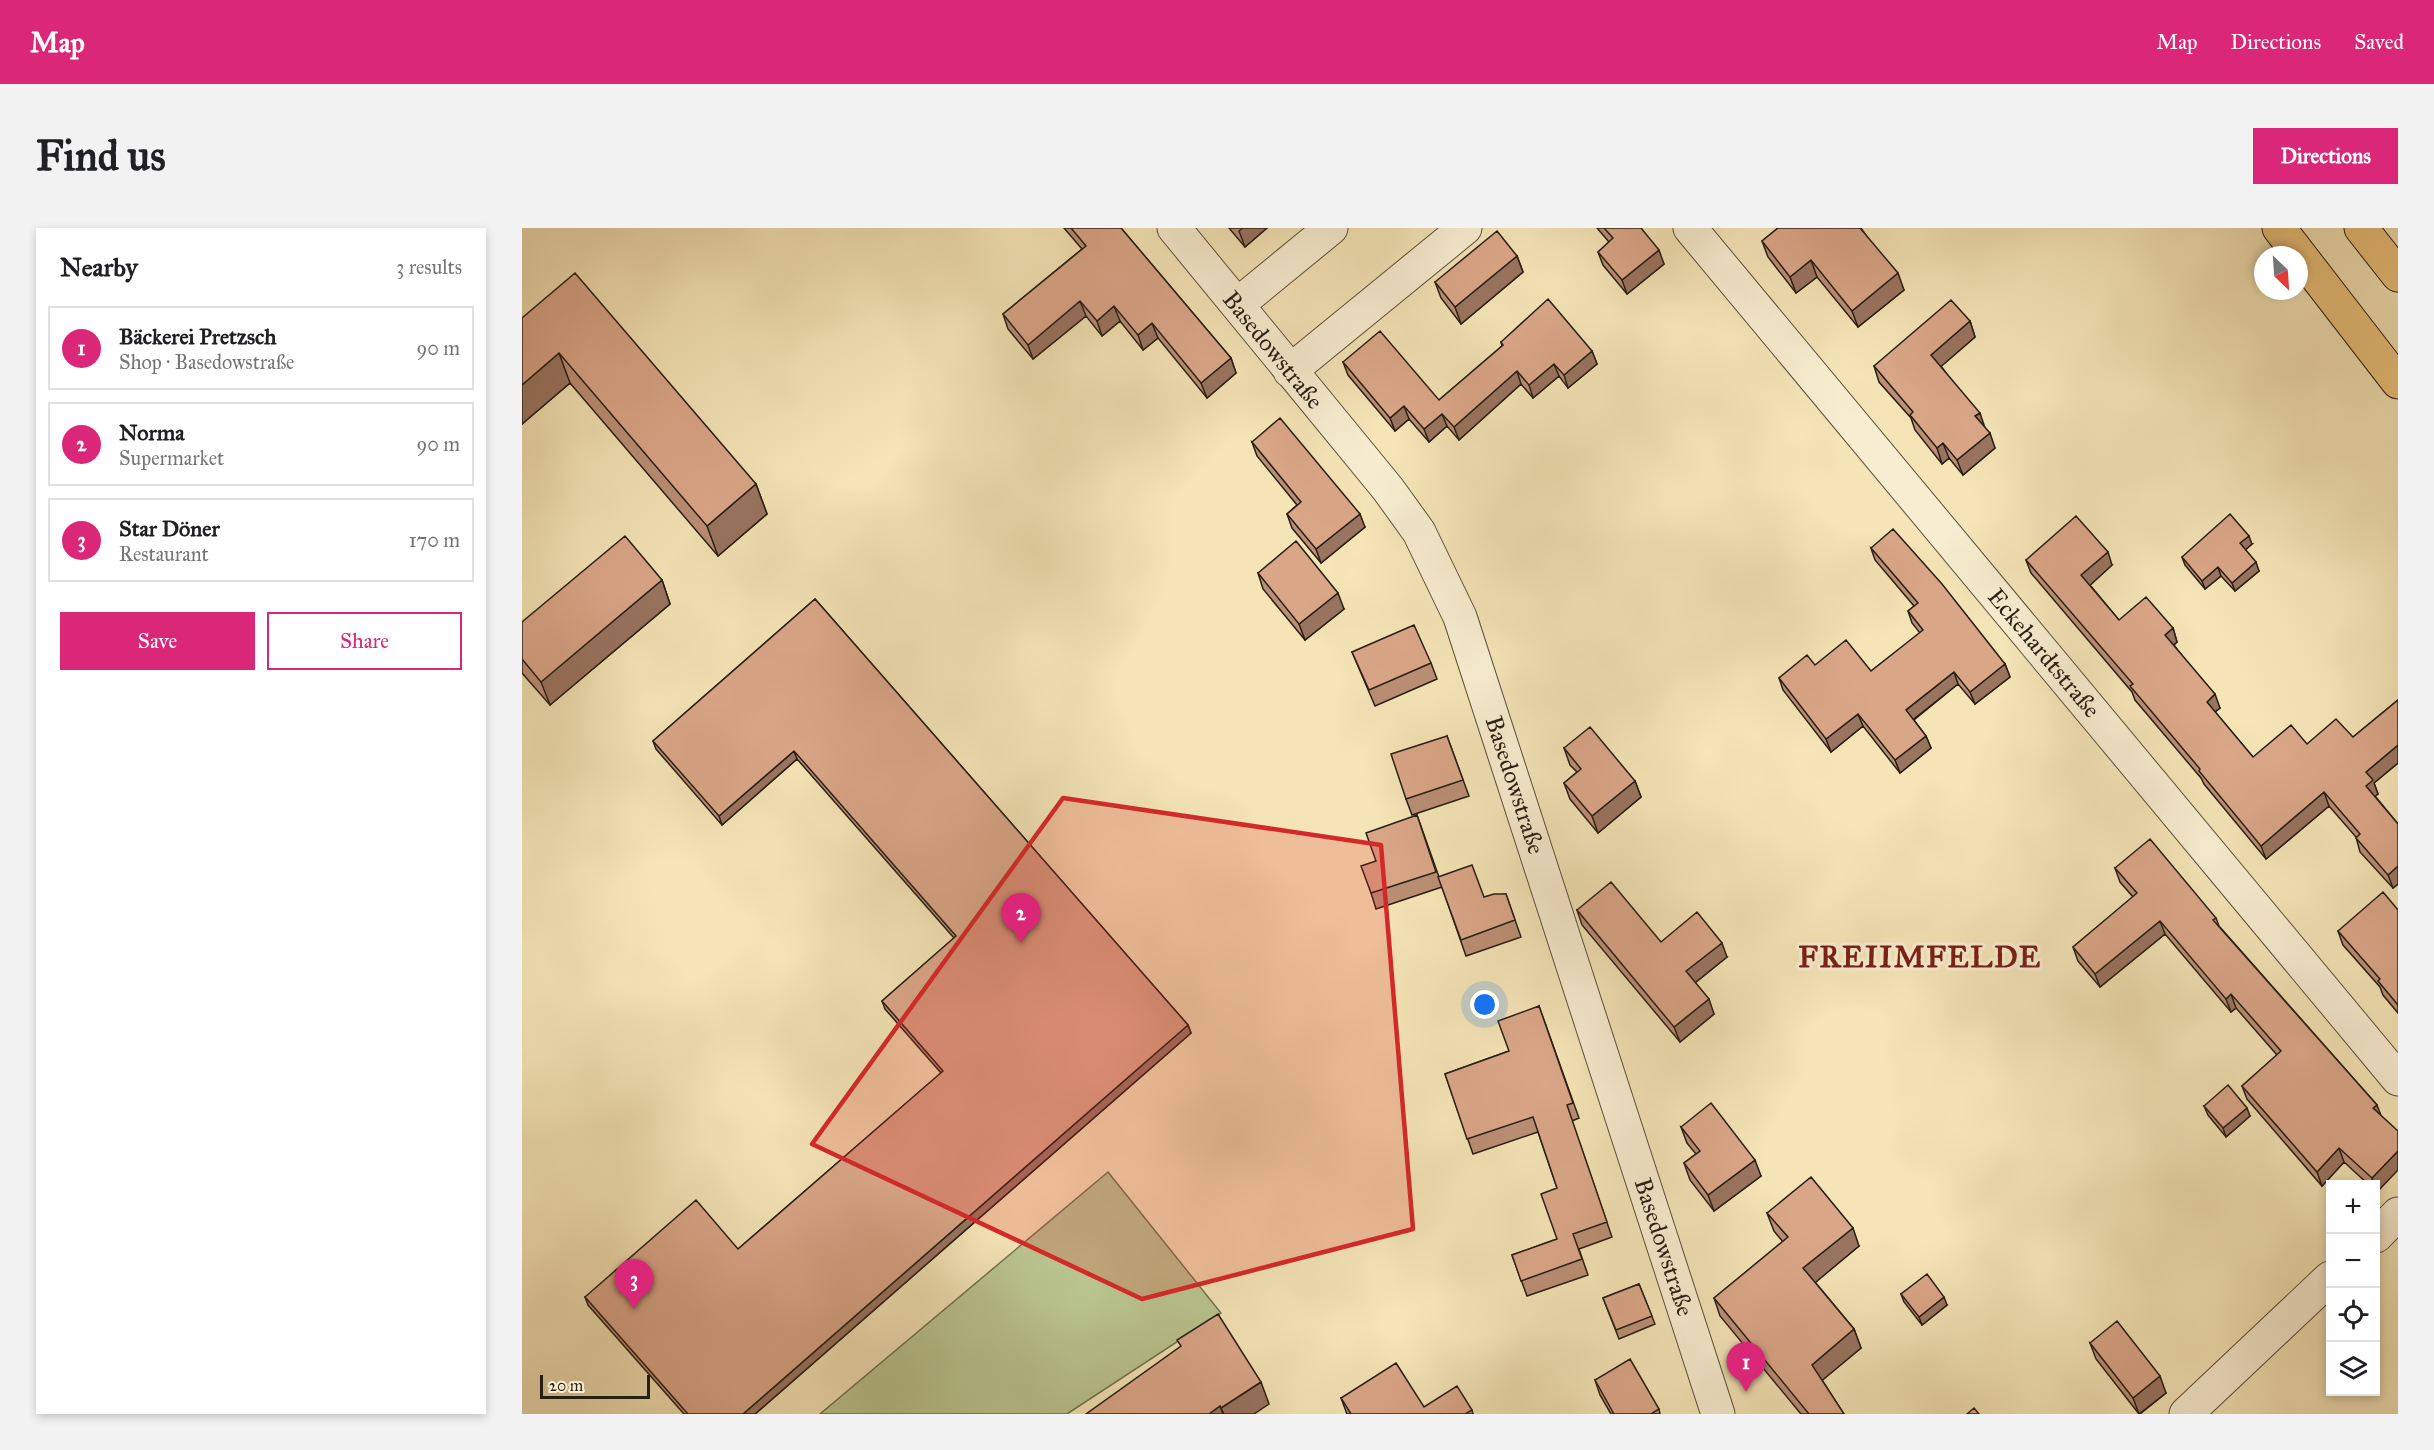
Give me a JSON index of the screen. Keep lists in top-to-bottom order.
{
  "streets": {
    "street": ["Basedowstraße", "Eckehardtstraße"]
  },
  "districts": ["FREIIMFELDE"],
  "scale_bar": "20 m",
  "north": "bottom right",
  "page": {
    "header": "Map",
    "nav": ["Map", "Directions", "Saved"],
    "buttons": [
      "Directions",
      ["Save", "Share"]
    ],
    "title": "Find us",
    "heading": ["Nearby", "3 results"],
    "list": [
      {
        "mark": "1",
        "name": "Bäckerei Pretzsch",
        "note": "Shop · Basedowstraße",
        "value": "90 m"
      },
      {
        "mark": "2",
        "name": "Norma",
        "note": "Supermarket",
        "value": "90 m"
      },
      {
        "mark": "3",
        "name": "Star Döner",
        "note": "Restaurant",
        "value": "170 m"
      }
    ],
    "pins": ["2", "3", "1"],
    "map_buttons": ["+", "−"],
    "scale": "20 m"
  }
}
